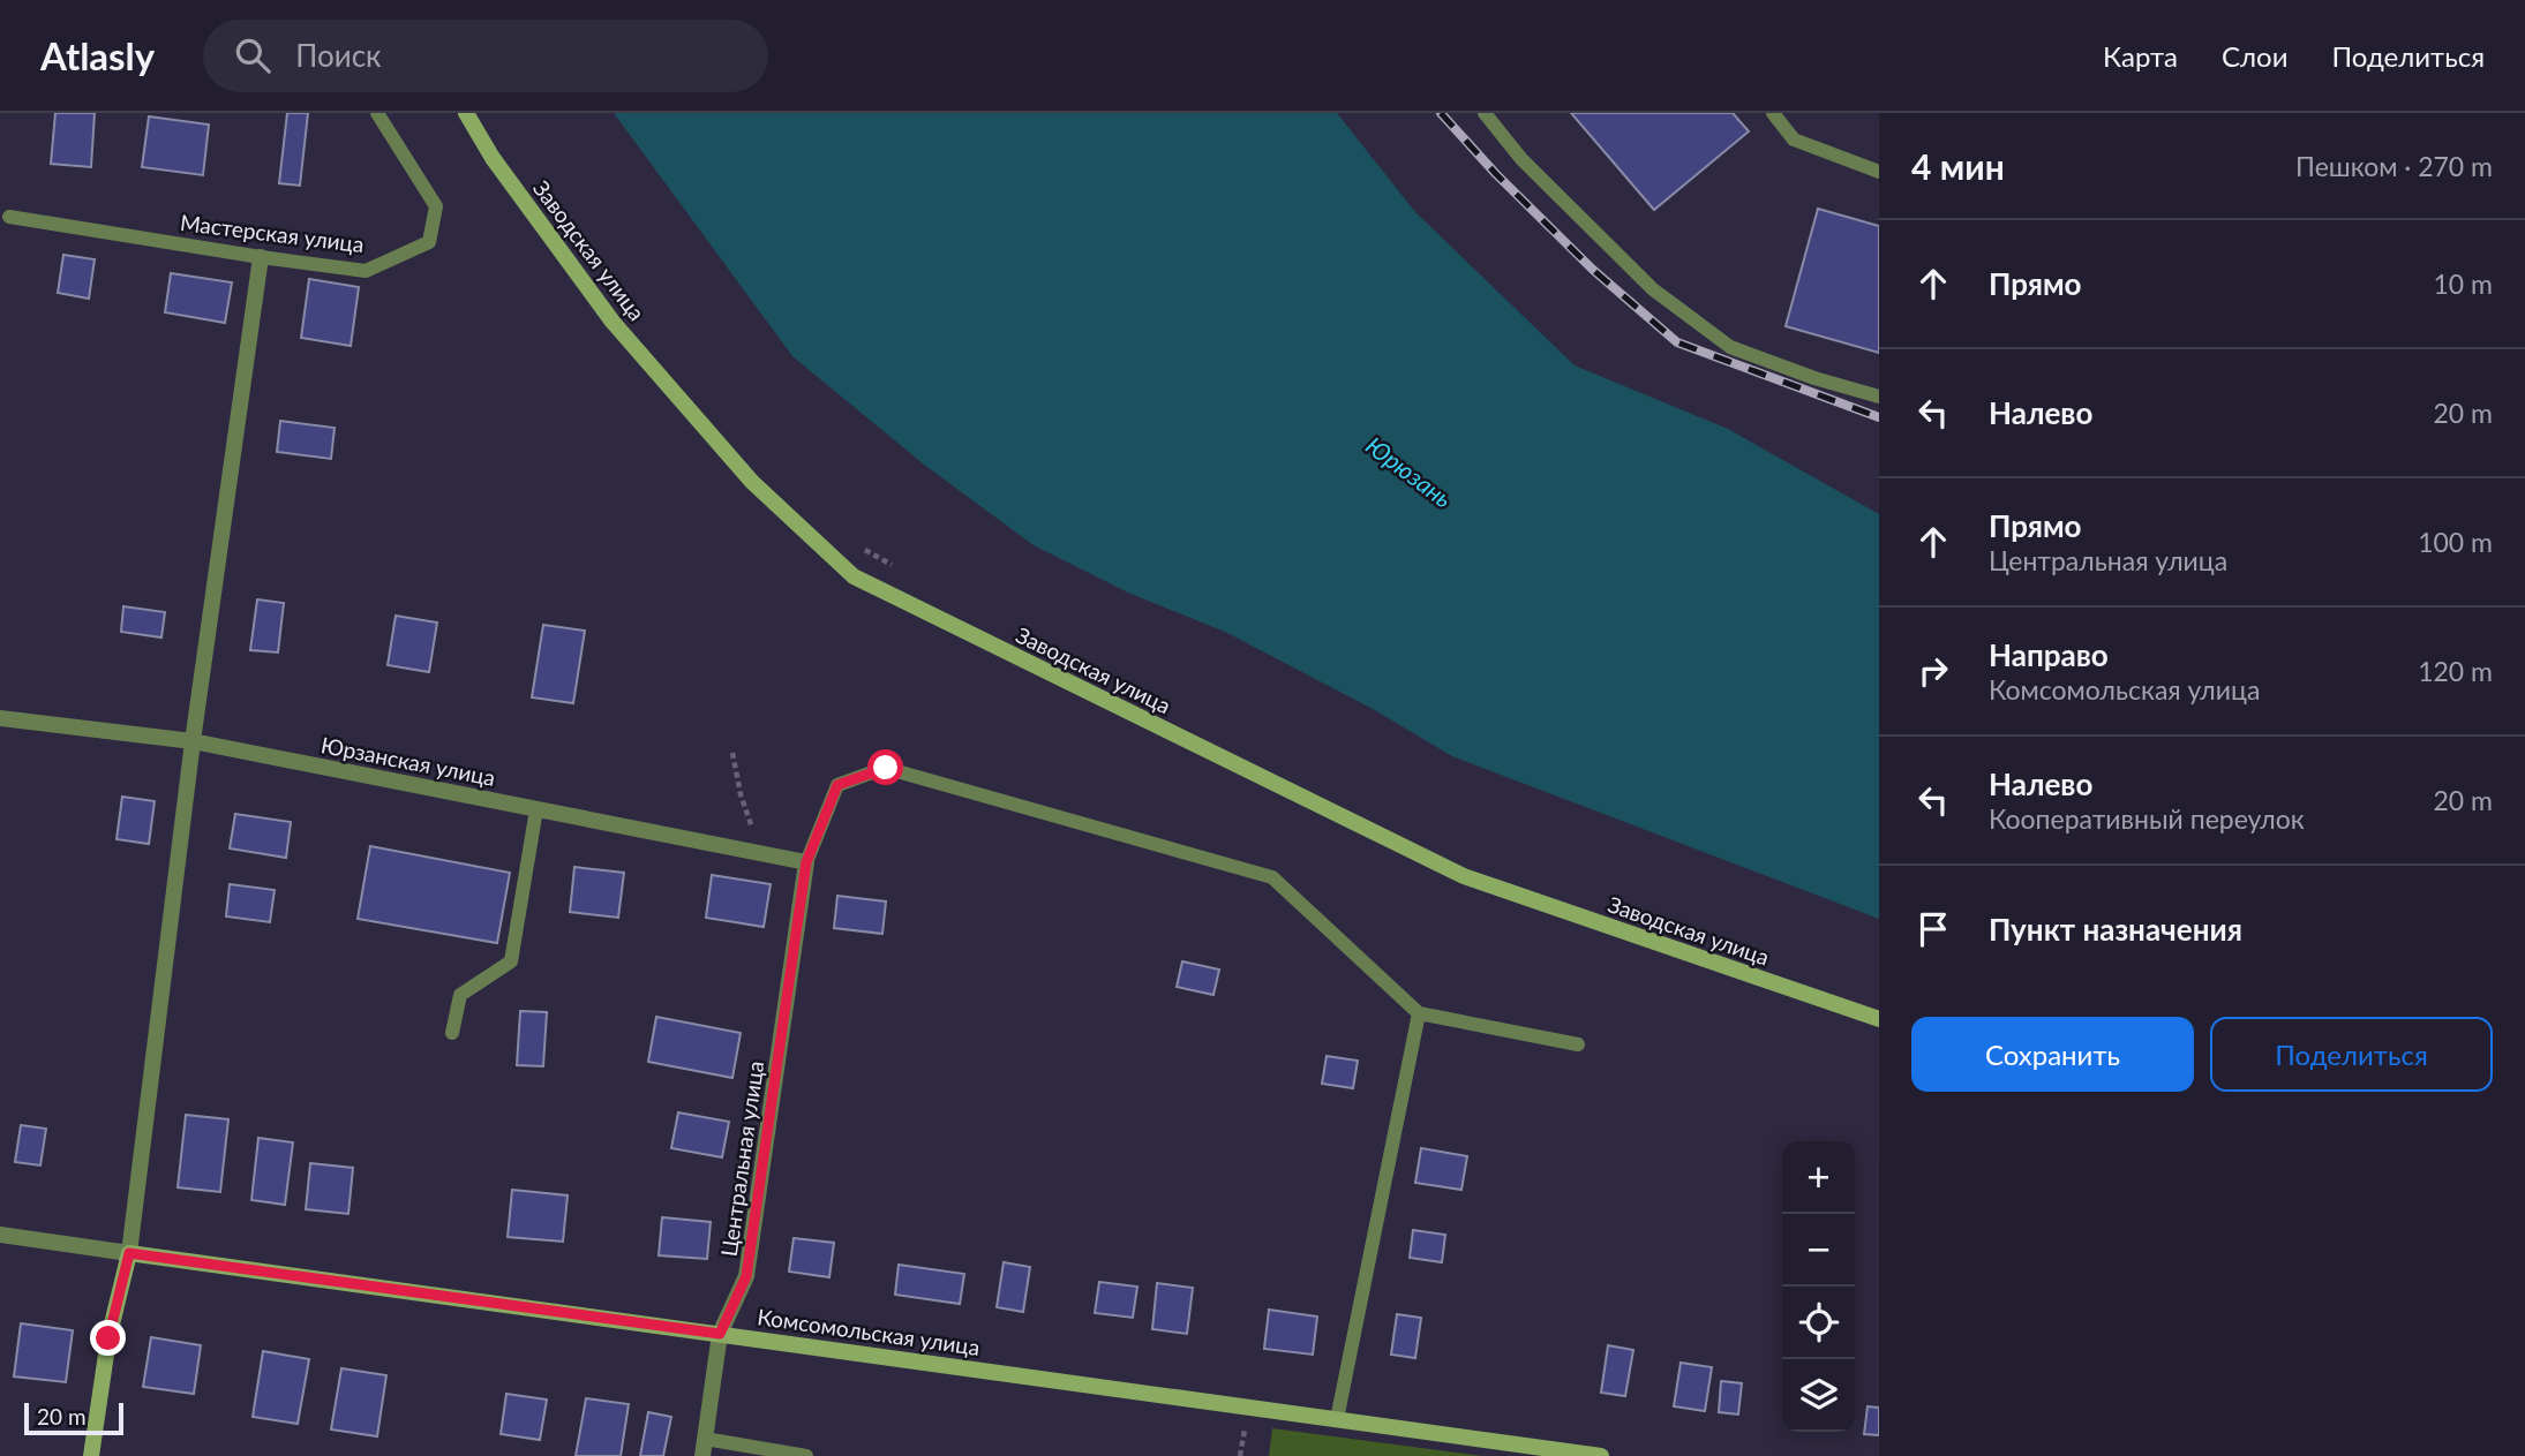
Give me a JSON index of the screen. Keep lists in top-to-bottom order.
{
  "streets": {
    "street": [
      "Заводская улица",
      "Юрзанская улица",
      "Центральная улица",
      "Комсомольская улица"
    ],
    "lane": ["Мастерская улица"]
  },
  "crossings": [
    ["Юрзанская улица", "Центральная улица"],
    ["Центральная улица", "Комсомольская улица"]
  ],
  "water": ["Юрюзань"],
  "scale_bar": "20 m",
  "page": {
    "header": "Atlasly",
    "search": "Поиск",
    "nav": ["Карта", "Слои", "Поделиться"],
    "heading": ["4 мин", "Пешком · 270 m"],
    "list": [
      ["Прямо", "10 m"],
      ["Налево", "20 m"],
      ["Прямо", "Центральная улица", "100 m"],
      ["Направо", "Комсомольская улица", "120 m"],
      ["Налево", "Кооперативный переулок", "20 m"],
      "Пункт назначения"
    ],
    "buttons": ["Сохранить", "Поделиться"],
    "map_buttons": ["+", "−"],
    "scale": "20 m"
  }
}
